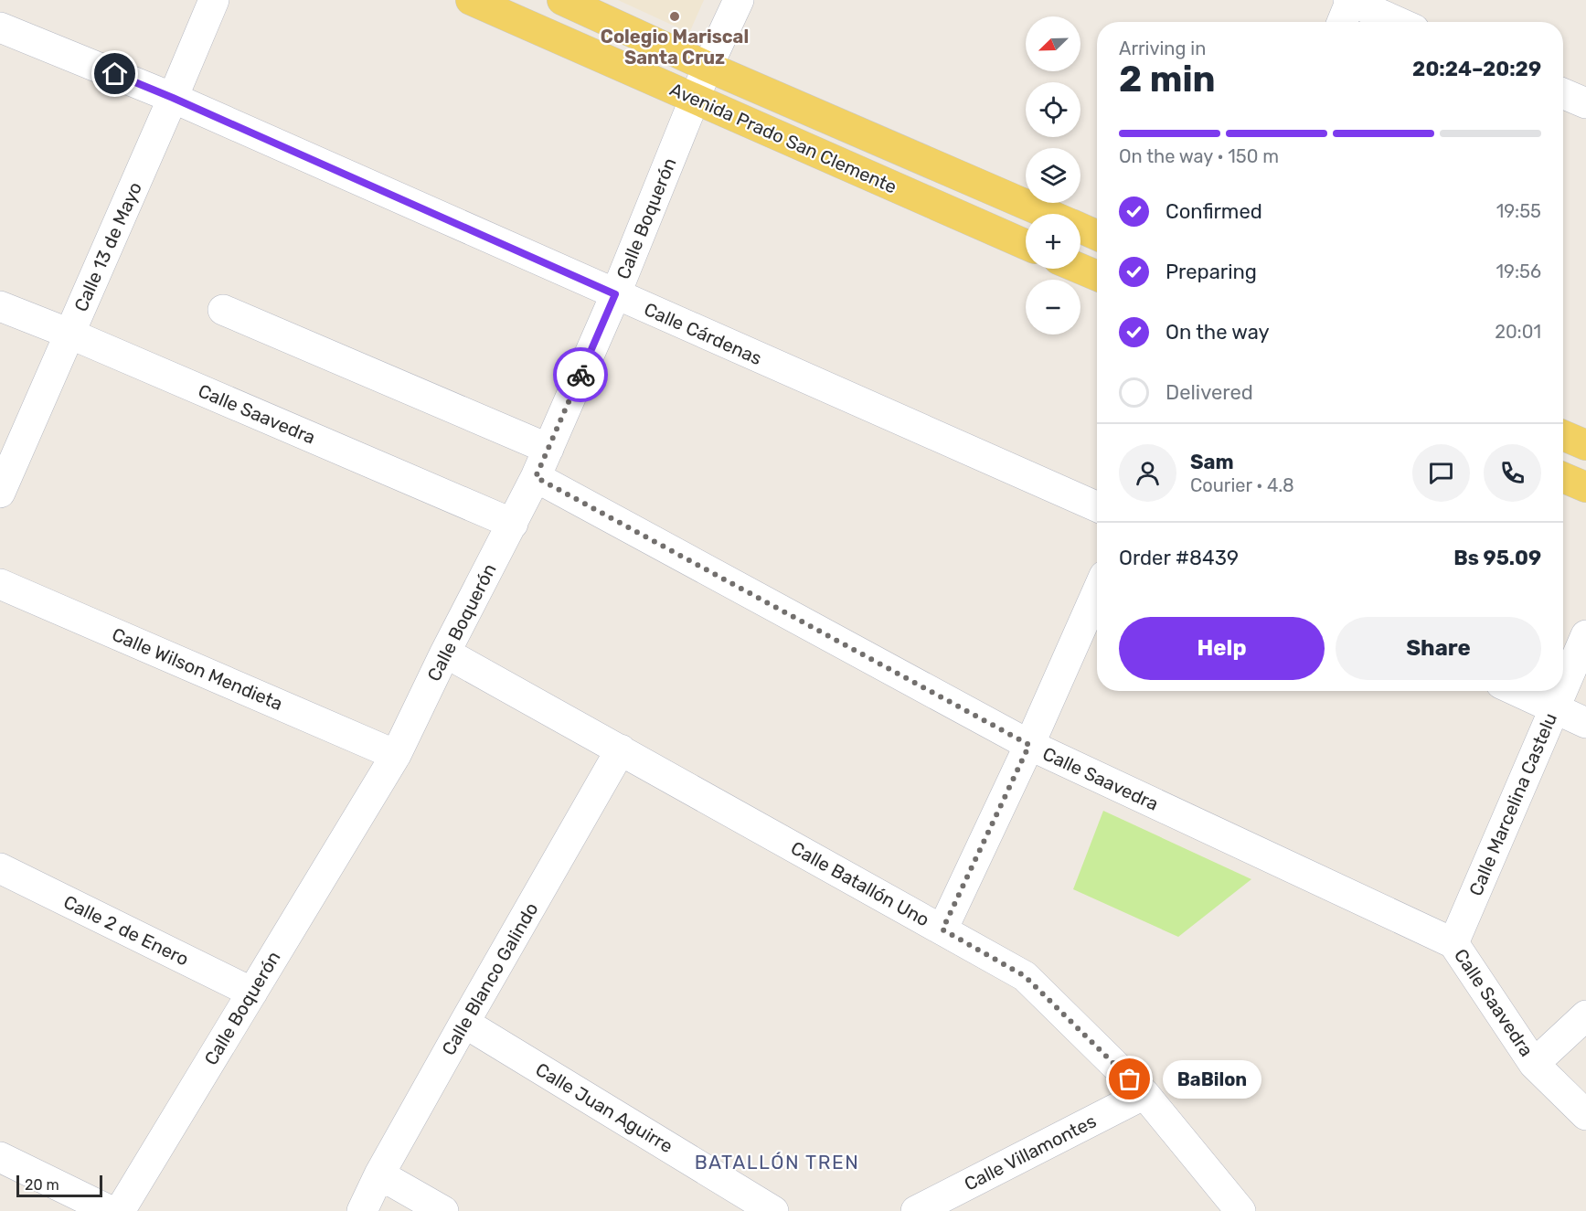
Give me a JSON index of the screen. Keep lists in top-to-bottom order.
{
  "streets": {
    "main road": ["Avenida Prado San Clemente"],
    "street": [
      "Calle Boquerón",
      "Calle 13 de Mayo",
      "Calle Cárdenas",
      "Calle Saavedra",
      "Calle Wilson Mendieta",
      "Calle Marcelina Castelu",
      "Calle Batallón Uno",
      "Calle 2 de Enero",
      "Calle Blanco Galindo",
      "Calle Juan Aguirre",
      "Calle Villamontes"
    ]
  },
  "crossings": [
    ["Avenida Prado San Clemente", "Calle Boquerón"],
    ["Calle Boquerón", "Calle Cárdenas"],
    ["Calle Boquerón", "Calle Saavedra"],
    ["Calle Boquerón", "Calle Wilson Mendieta"],
    ["Calle Boquerón", "Calle Batallón Uno"],
    ["Calle Boquerón", "Calle 2 de Enero"],
    ["Calle 13 de Mayo", "Calle Cárdenas"],
    ["Calle 13 de Mayo", "Calle Saavedra"],
    ["Calle Saavedra", "Calle Marcelina Castelu"],
    ["Calle Batallón Uno", "Calle Blanco Galindo"],
    ["Calle Batallón Uno", "Calle Villamontes"],
    ["Calle Blanco Galindo", "Calle Juan Aguirre"]
  ],
  "districts": ["BATALLÓN TREN"],
  "places": ["Colegio Mariscal Santa Cruz", "BaBilon"],
  "scale_bar": "20 m",
  "north": "bottom left",
  "page": {
    "map_buttons": ["+", "−"],
    "heading": ["2 min", "Arriving in", "20:24–20:29"],
    "panel": [
      "Sam",
      "Courier · 4.8",
      "Order #8439",
      "Bs 95.09"
    ],
    "bar": "On the way · 150 m",
    "list": [
      ["Confirmed", "19:55"],
      ["Preparing", "19:56"],
      ["On the way", "20:01"],
      "Delivered"
    ],
    "buttons": ["Help", "Share"],
    "bubble": "BaBilon",
    "scale": "20 m"
  }
}
